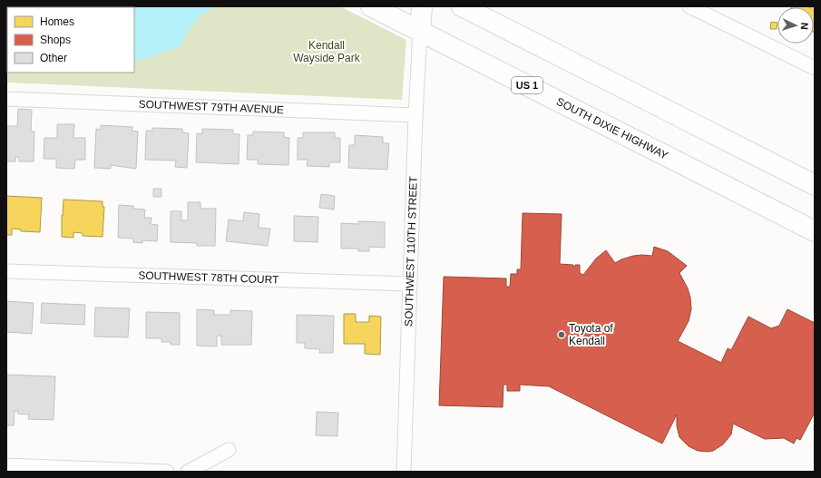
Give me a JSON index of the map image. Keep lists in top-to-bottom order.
{
  "streets": {
    "highway": ["US 1", "SOUTH DIXIE HIGHWAY"],
    "street": ["SOUTHWEST 79TH AVENUE", "SOUTHWEST 110TH STREET", "SOUTHWEST 78TH COURT"]
  },
  "crossings": [
    ["SOUTHWEST 79TH AVENUE", "SOUTHWEST 110TH STREET"],
    ["SOUTH DIXIE HIGHWAY", "SOUTHWEST 110TH STREET"],
    ["SOUTHWEST 110TH STREET", "SOUTHWEST 78TH COURT"]
  ],
  "parks": ["Kendall Wayside Park"],
  "places": ["Toyota of Kendall"],
  "legend": ["Homes", "Shops", "Other"],
  "north": "right"
}
